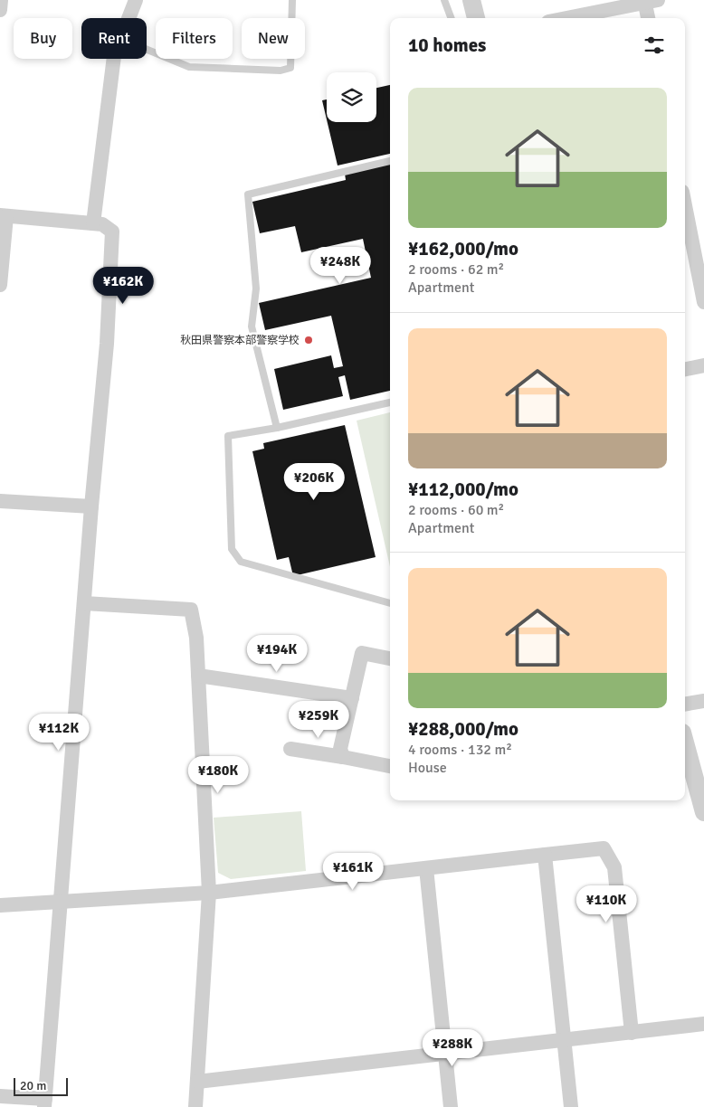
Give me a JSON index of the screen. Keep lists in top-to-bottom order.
{
  "places": ["秋田県警察本部警察学校"],
  "scale_bar": "20 m",
  "page": {
    "chip": [
      "Buy",
      "Rent",
      "Filters",
      "New"
    ],
    "heading": "10 homes",
    "list": [
      {
        "name": "¥162,000/mo",
        "note": "2 rooms · 62 m² · Apartment"
      },
      {
        "name": "¥112,000/mo",
        "note": "2 rooms · 60 m² · Apartment"
      },
      {
        "name": "¥288,000/mo",
        "note": "4 rooms · 132 m² · House"
      }
    ],
    "price": [
      "¥248K",
      "¥162K",
      "¥206K",
      "¥194K",
      "¥259K",
      "¥112K",
      "¥180K",
      "¥161K",
      "¥110K",
      "¥288K"
    ],
    "scale": "20 m"
  }
}
